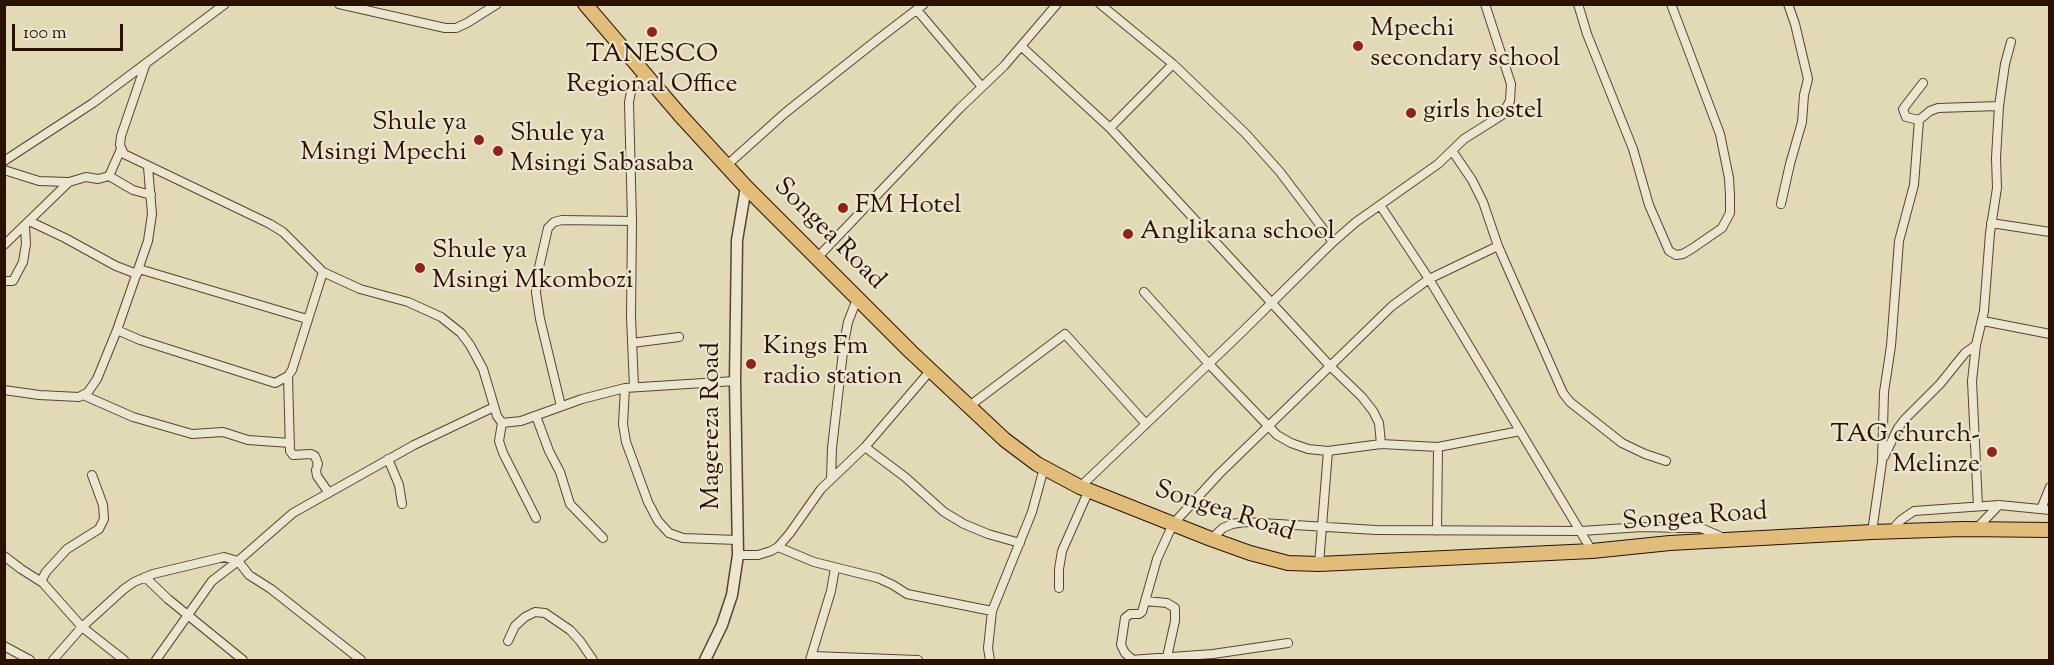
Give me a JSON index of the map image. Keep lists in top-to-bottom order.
{
  "streets": {
    "highway": ["Songea Road"],
    "street": ["Magereza Road"]
  },
  "crossings": [
    ["Songea Road", "Magereza Road"]
  ],
  "places": [
    "TANESCO Regional Office",
    "Mpechi secondary school",
    "girls hostel",
    "Shule ya Msingi Mpechi",
    "Shule ya Msingi Sabasaba",
    "FM Hotel",
    "Anglikana school",
    "Shule ya Msingi Mkombozi",
    "Kings Fm radio station",
    "TAG church- Melinze"
  ],
  "scale_bar": "100 m"
}
